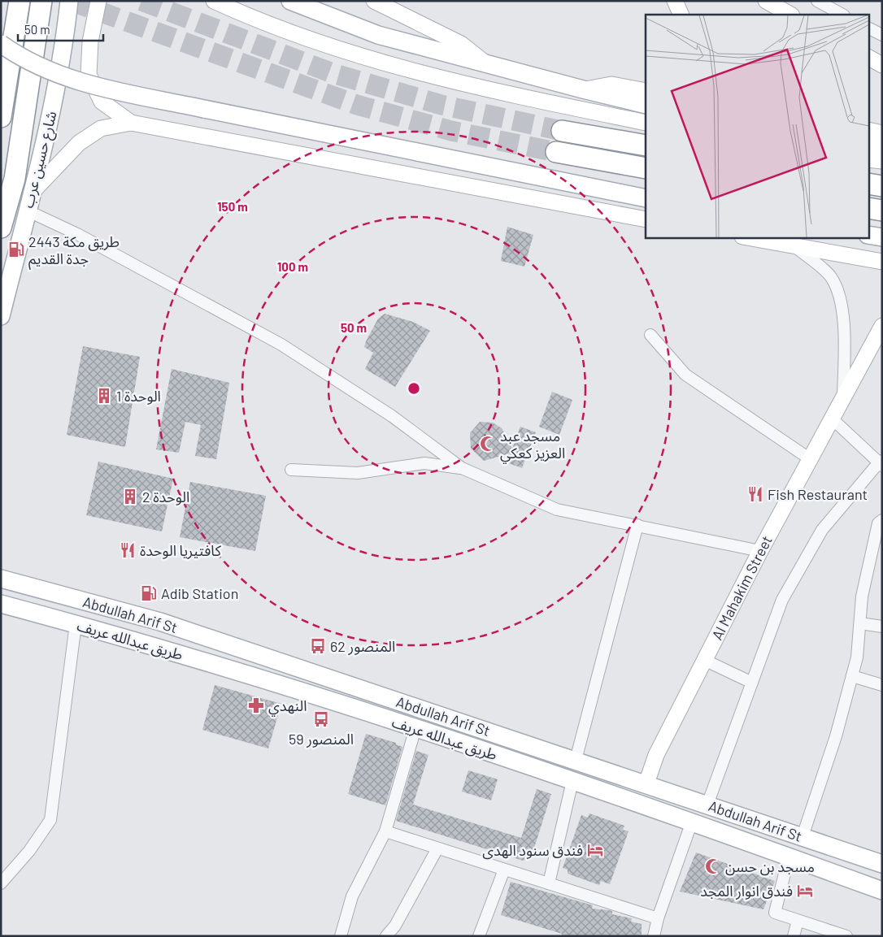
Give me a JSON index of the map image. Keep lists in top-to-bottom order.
{
  "streets": {
    "main road": ["شارع حسين عرب", "Abdullah Arif St", "طريق عبدالله عريف"],
    "street": ["Al Mahakim Street"]
  },
  "crossings": [
    ["Al Mahakim Street", "Abdullah Arif St"]
  ],
  "places": {
    "fuel station": ["2443 طريق مكة جدة القديم", "Adib Station"],
    "building": ["الوحدة 1", "الوحدة 2"],
    "mosque": ["مسجد عبد العزيز كعكي", "مسجد بن حسن"],
    "restaurant": ["Fish Restaurant", "كافتيريا الوحدة"],
    "bus stop": ["المنصور 62", "المنصور 59"],
    "pharmacy": ["النهدي"],
    "hotel": ["فندق سنود الهدى", "فندق انوار المجد"]
  },
  "scale_bar": "50 m",
  "rings": ["150 m", "100 m", "50 m"]
}
